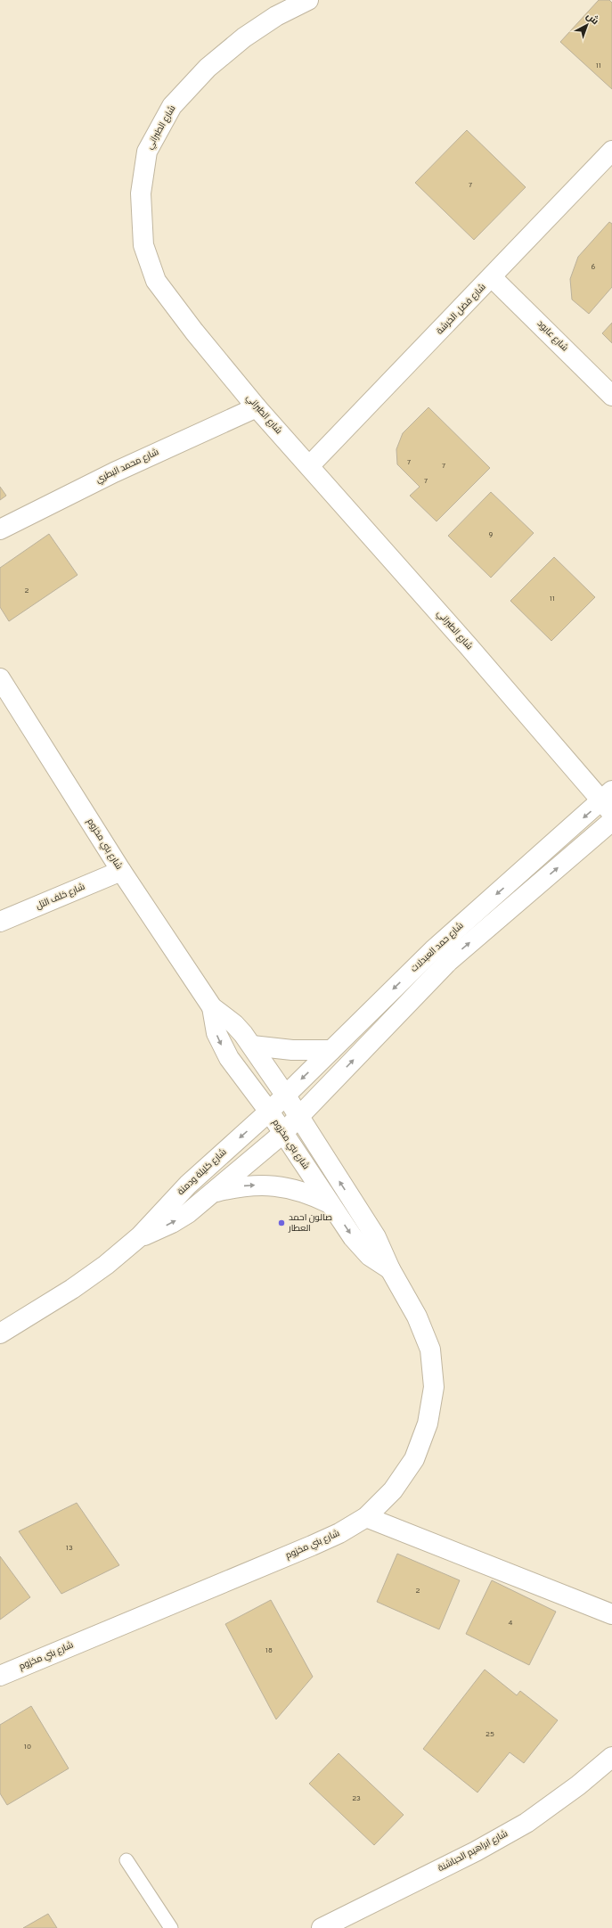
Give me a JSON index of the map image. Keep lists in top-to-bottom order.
{
  "streets": {
    "street": [
      "شارع الطبراني",
      "شارع فضل الخرشة",
      "شارع عابود",
      "شارع محمد البطري",
      "شارع بني مخزوم",
      "شارع خلف التل",
      "شارع حمد العبدلات",
      "شارع كليلة ودمنة",
      "شارع ابراهيم الحباشنة"
    ]
  },
  "crossings": [
    ["شارع الطبراني", "شارع فضل الخرشة"],
    ["شارع الطبراني", "شارع محمد البطري"],
    ["شارع الطبراني", "شارع حمد العبدلات"],
    ["شارع فضل الخرشة", "شارع عابود"],
    ["شارع بني مخزوم", "شارع خلف التل"],
    ["شارع بني مخزوم", "شارع حمد العبدلات"],
    ["شارع بني مخزوم", "شارع كليلة ودمنة"],
    ["شارع حمد العبدلات", "شارع كليلة ودمنة"]
  ],
  "places": ["صالون احمد العطار"],
  "house_numbers": [
    "11",
    "7",
    "6",
    "7",
    "7",
    "7",
    "9",
    "2",
    "11",
    "13",
    "2",
    "4",
    "18",
    "25",
    "10",
    "23"
  ],
  "north": "top right"
}
